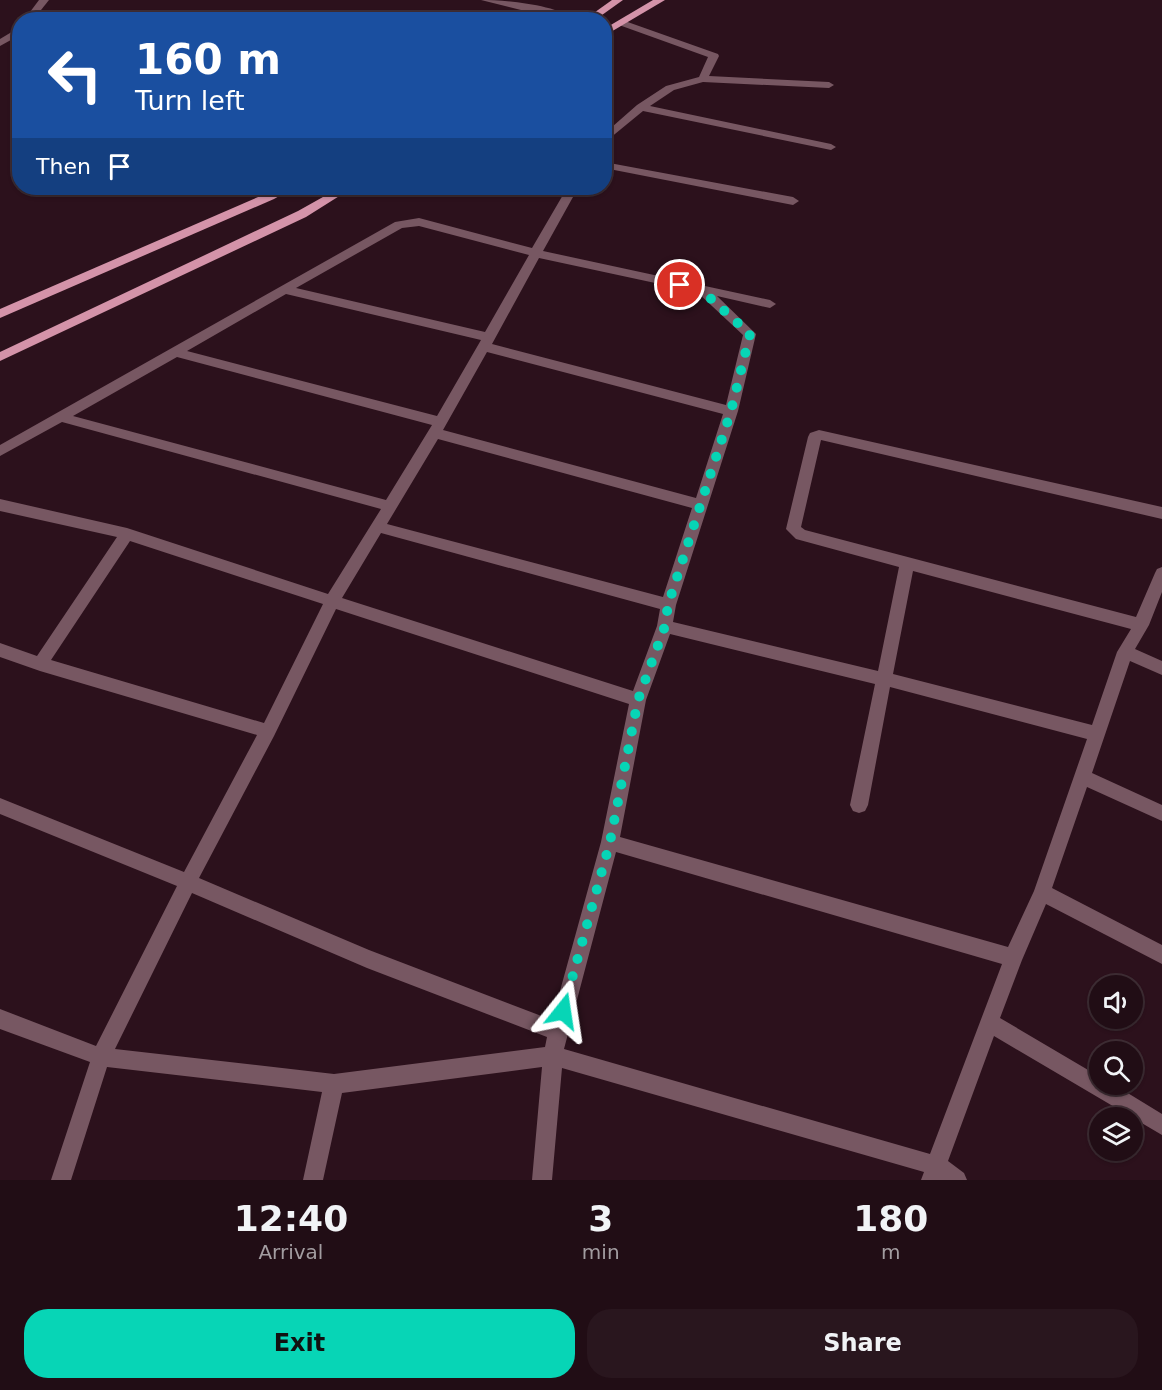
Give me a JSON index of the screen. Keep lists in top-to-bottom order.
{
  "page": {
    "turn": ["160 m", "Turn left"],
    "then": "Then",
    "eta": [
      "12:40",
      "Arrival",
      "3",
      "min",
      "180",
      "m"
    ],
    "buttons": ["Exit", "Share"]
  }
}
